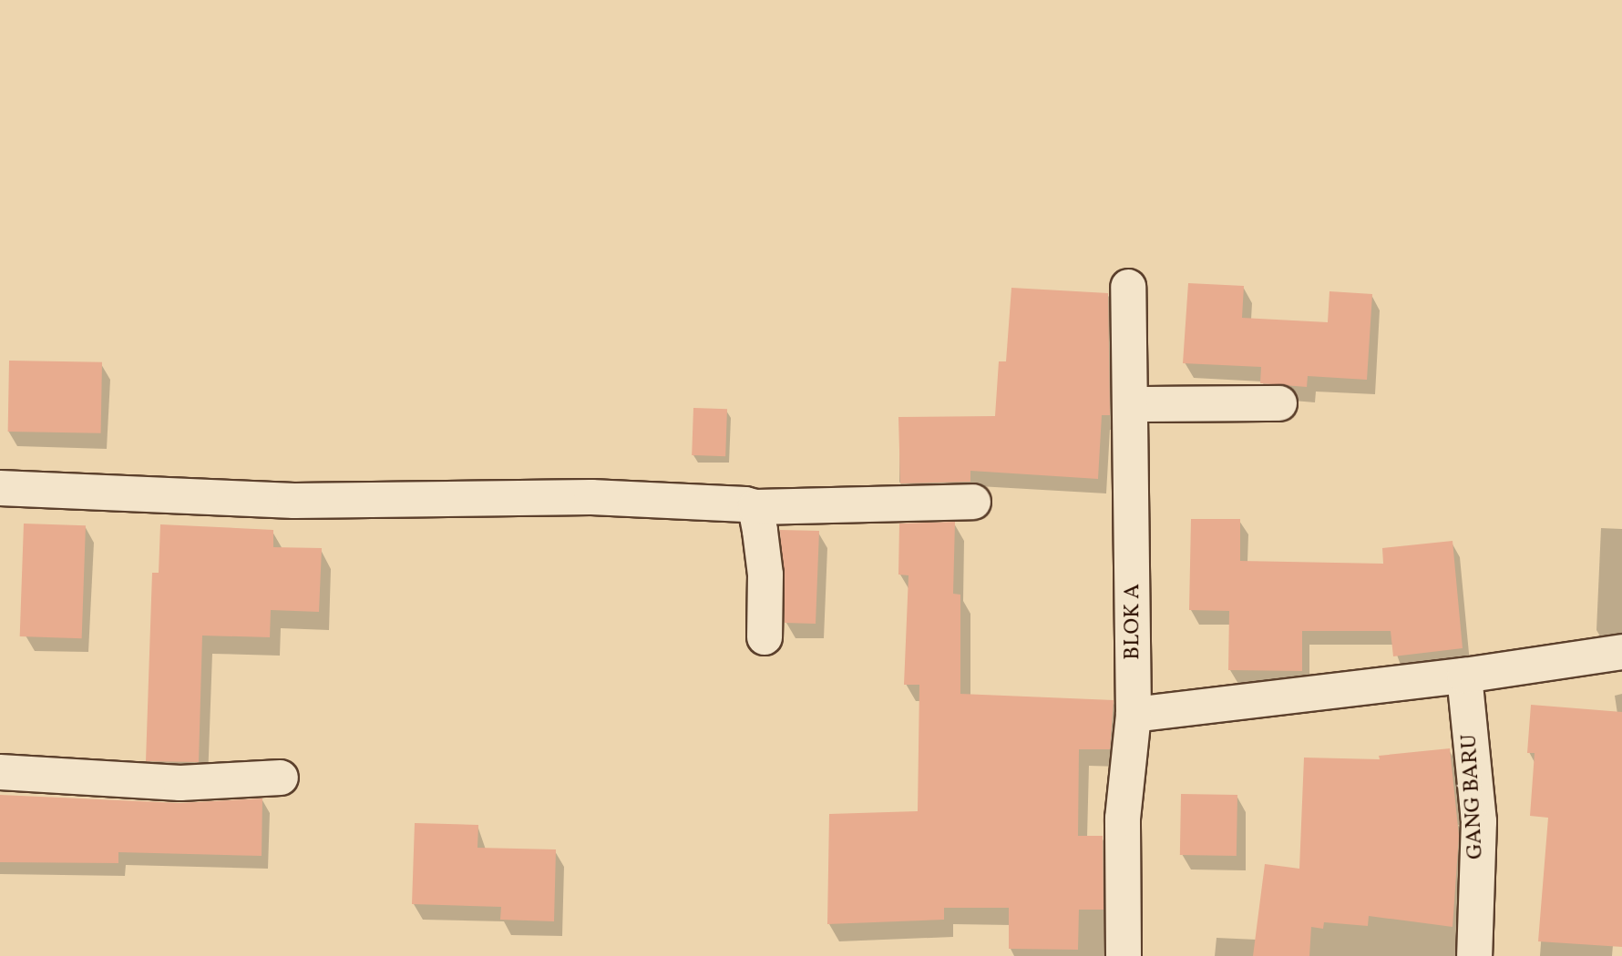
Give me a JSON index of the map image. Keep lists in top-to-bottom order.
{
  "streets": {
    "street": ["BLOK A", "GANG BARU"]
  }
}
